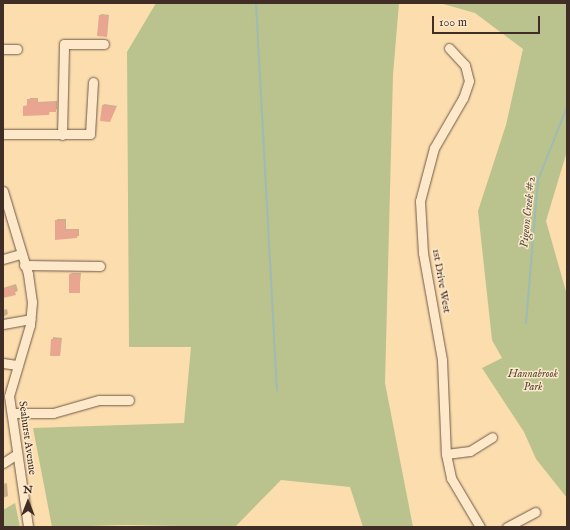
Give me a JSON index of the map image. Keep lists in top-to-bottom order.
{
  "streets": {
    "street": ["1st Drive West", "Seahurst Avenue"]
  },
  "water": ["Pigeon Creek #2"],
  "parks": ["Hannabrook Park"],
  "scale_bar": "100 m",
  "north": "top"
}
